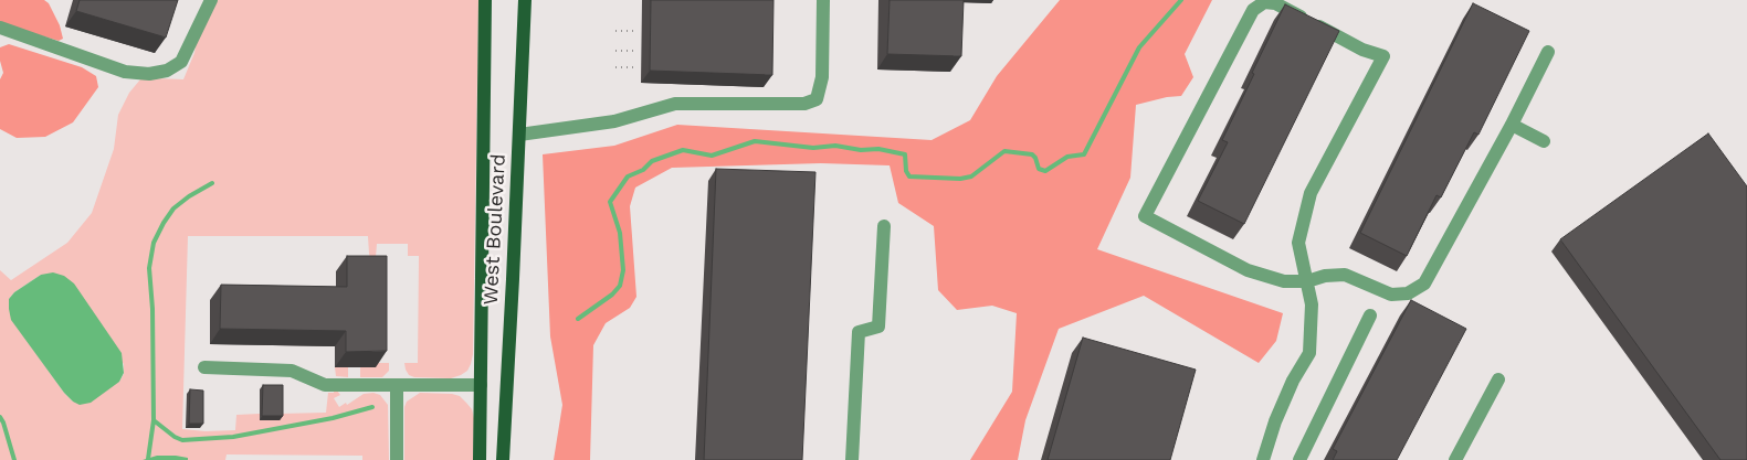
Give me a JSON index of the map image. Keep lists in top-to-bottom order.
{
  "streets": {
    "main road": ["West Boulevard"]
  }
}
